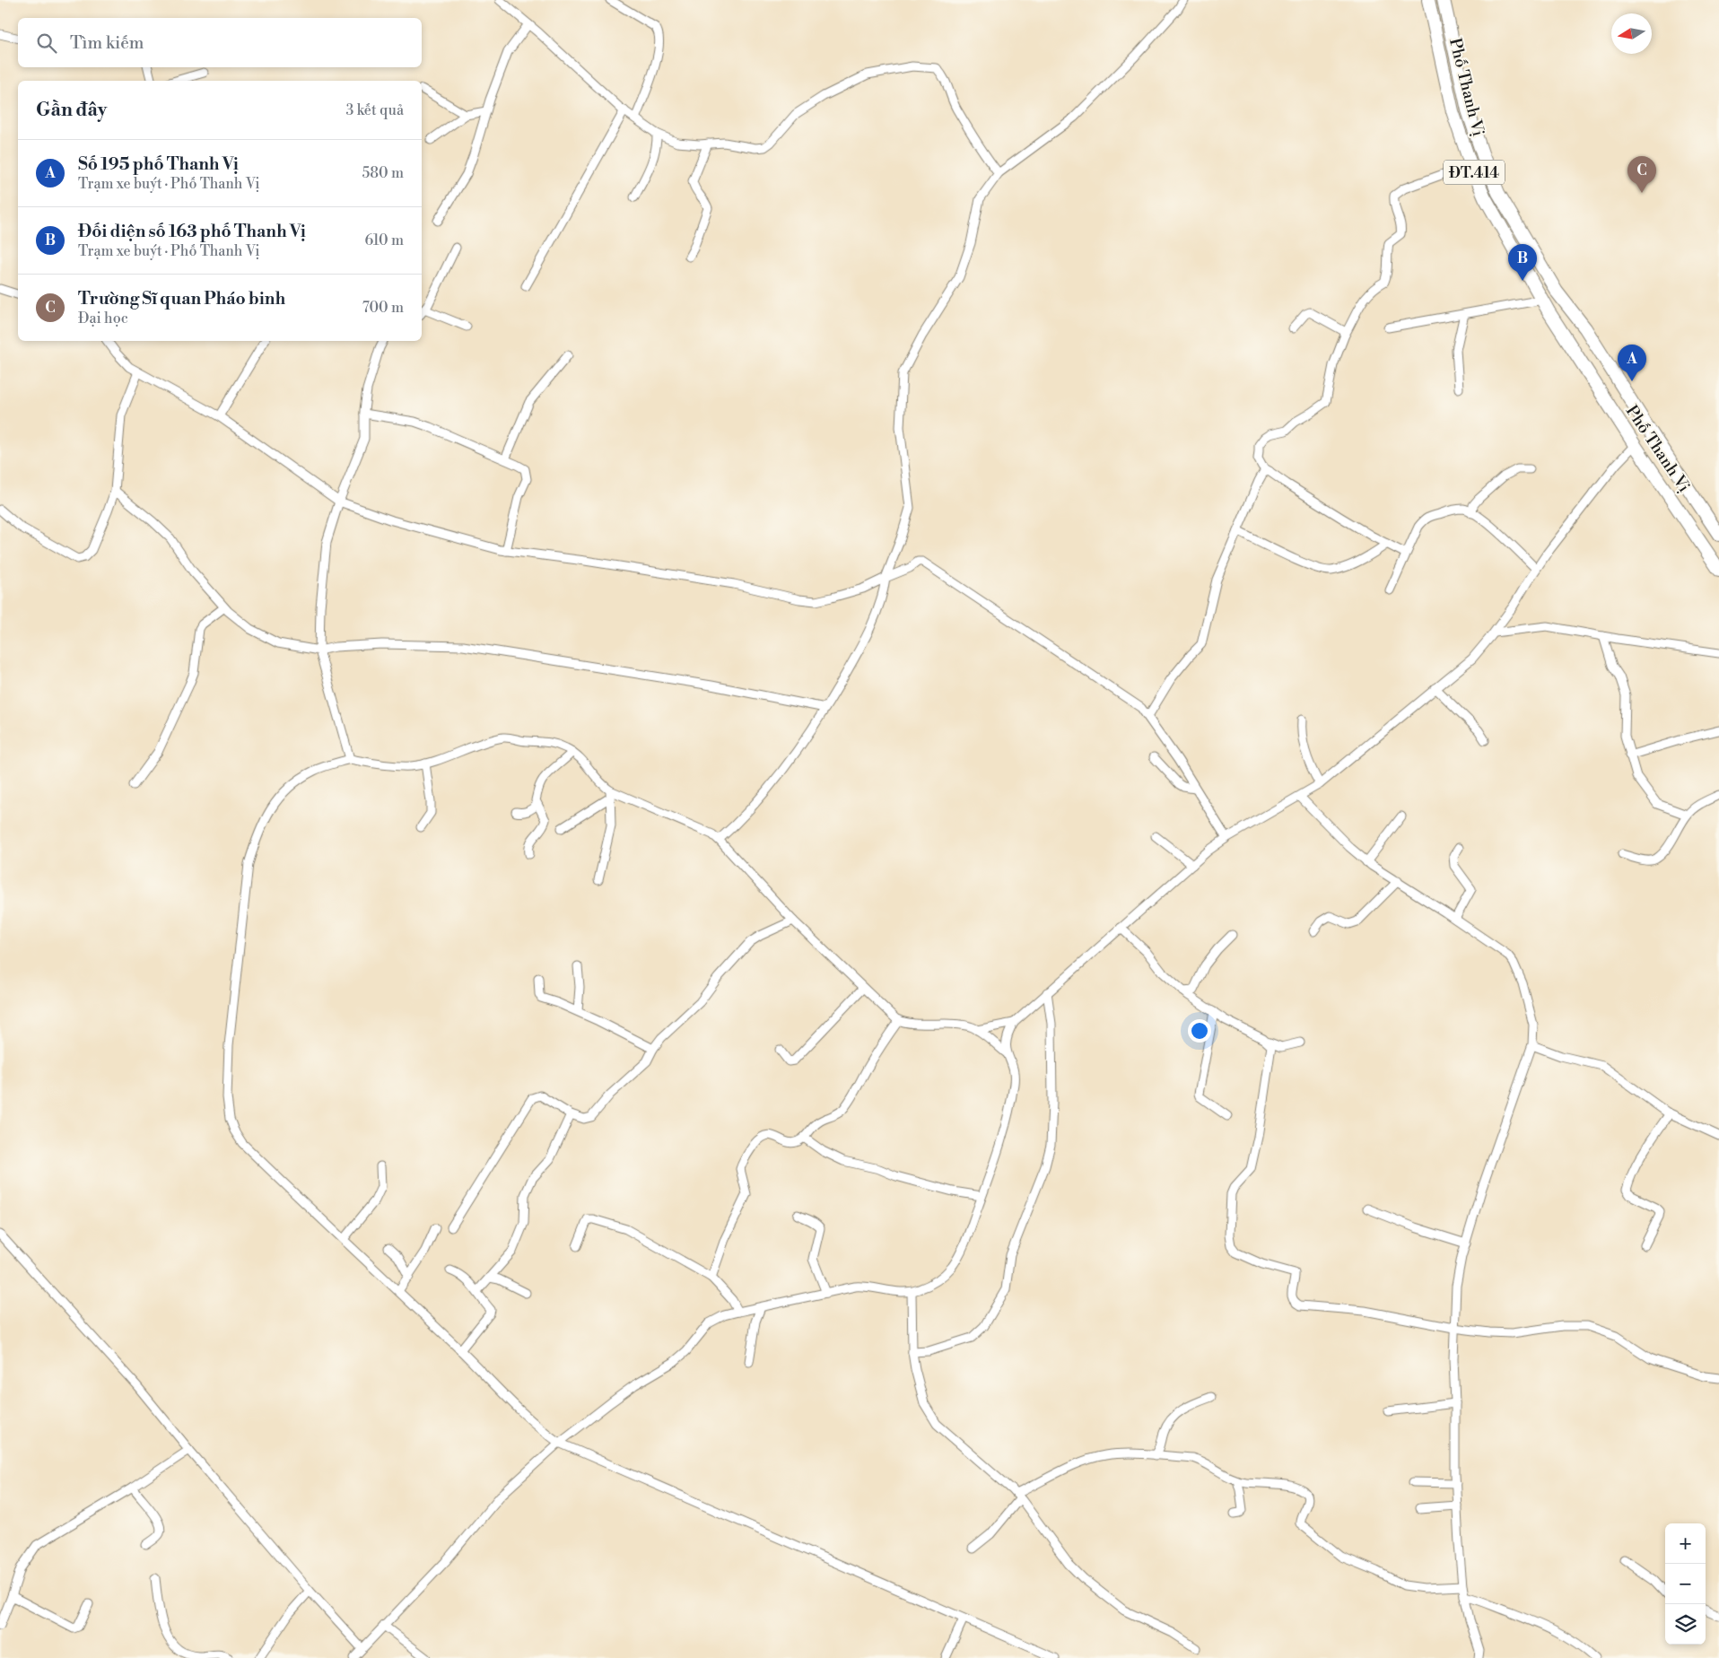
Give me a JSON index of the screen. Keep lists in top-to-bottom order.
{
  "streets": {
    "main road": ["Phố Thanh Vị", "ĐT.414"]
  },
  "north": "left",
  "page": {
    "search": "Tìm kiếm",
    "heading": ["Gần đây", "3 kết quả"],
    "list": [
      {
        "mark": "A",
        "name": "Số 195 phố Thanh Vị",
        "note": "Trạm xe buýt · Phố Thanh Vị",
        "value": "580 m"
      },
      {
        "mark": "B",
        "name": "Đối diện số 163 phố Thanh Vị",
        "note": "Trạm xe buýt · Phố Thanh Vị",
        "value": "610 m"
      },
      {
        "mark": "C",
        "name": "Trường Sĩ quan Pháo binh",
        "note": "Đại học",
        "value": "700 m"
      }
    ],
    "pins": ["C", "B", "A"],
    "map_buttons": ["+", "−"]
  }
}
